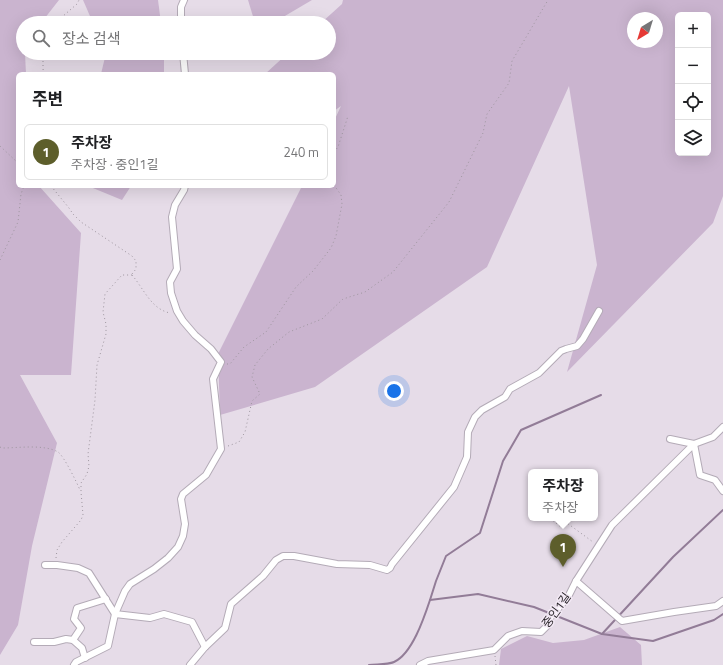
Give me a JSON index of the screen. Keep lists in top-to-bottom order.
{
  "streets": {
    "street": ["중인1길"]
  },
  "north": "bottom left",
  "page": {
    "map_buttons": ["+", "−"],
    "search": "장소 검색",
    "heading": "주변",
    "list": [
      {
        "mark": "1",
        "name": "주차장",
        "note": "주차장 · 중인1길",
        "value": "240 m"
      }
    ],
    "popup": ["주차장", "주차장"],
    "pins": "1"
  }
}
